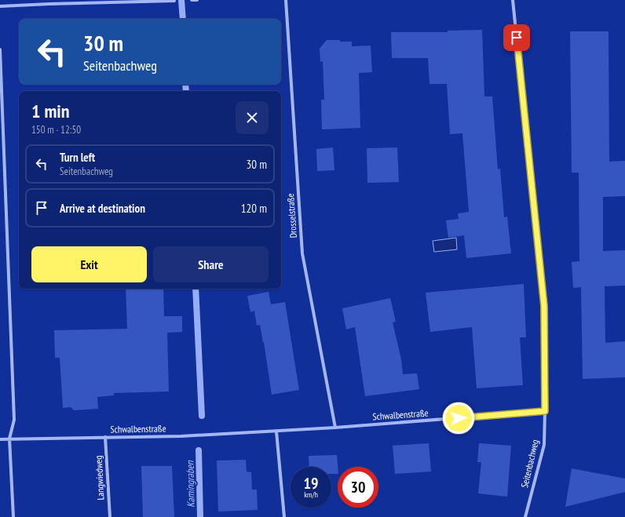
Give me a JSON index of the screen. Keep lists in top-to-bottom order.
{
  "streets": {
    "street": [
      "Drosselstraße",
      "Schwalbenstraße",
      "Seitenbachweg",
      "Langwiedweg"
    ]
  },
  "crossings": [
    ["Drosselstraße", "Schwalbenstraße"],
    ["Schwalbenstraße", "Seitenbachweg"],
    ["Schwalbenstraße", "Langwiedweg"]
  ],
  "water": ["Kamingraben"],
  "page": {
    "turn": ["30 m", "Seitenbachweg"],
    "heading": ["1 min", "150 m · 12:50"],
    "list": [
      {
        "name": "Turn left",
        "note": "Seitenbachweg",
        "value": "30 m"
      },
      {
        "name": "Arrive at destination",
        "value": "120 m"
      }
    ],
    "buttons": ["Exit", "Share"],
    "speed": "19 km/h",
    "limit": "30"
  }
}
